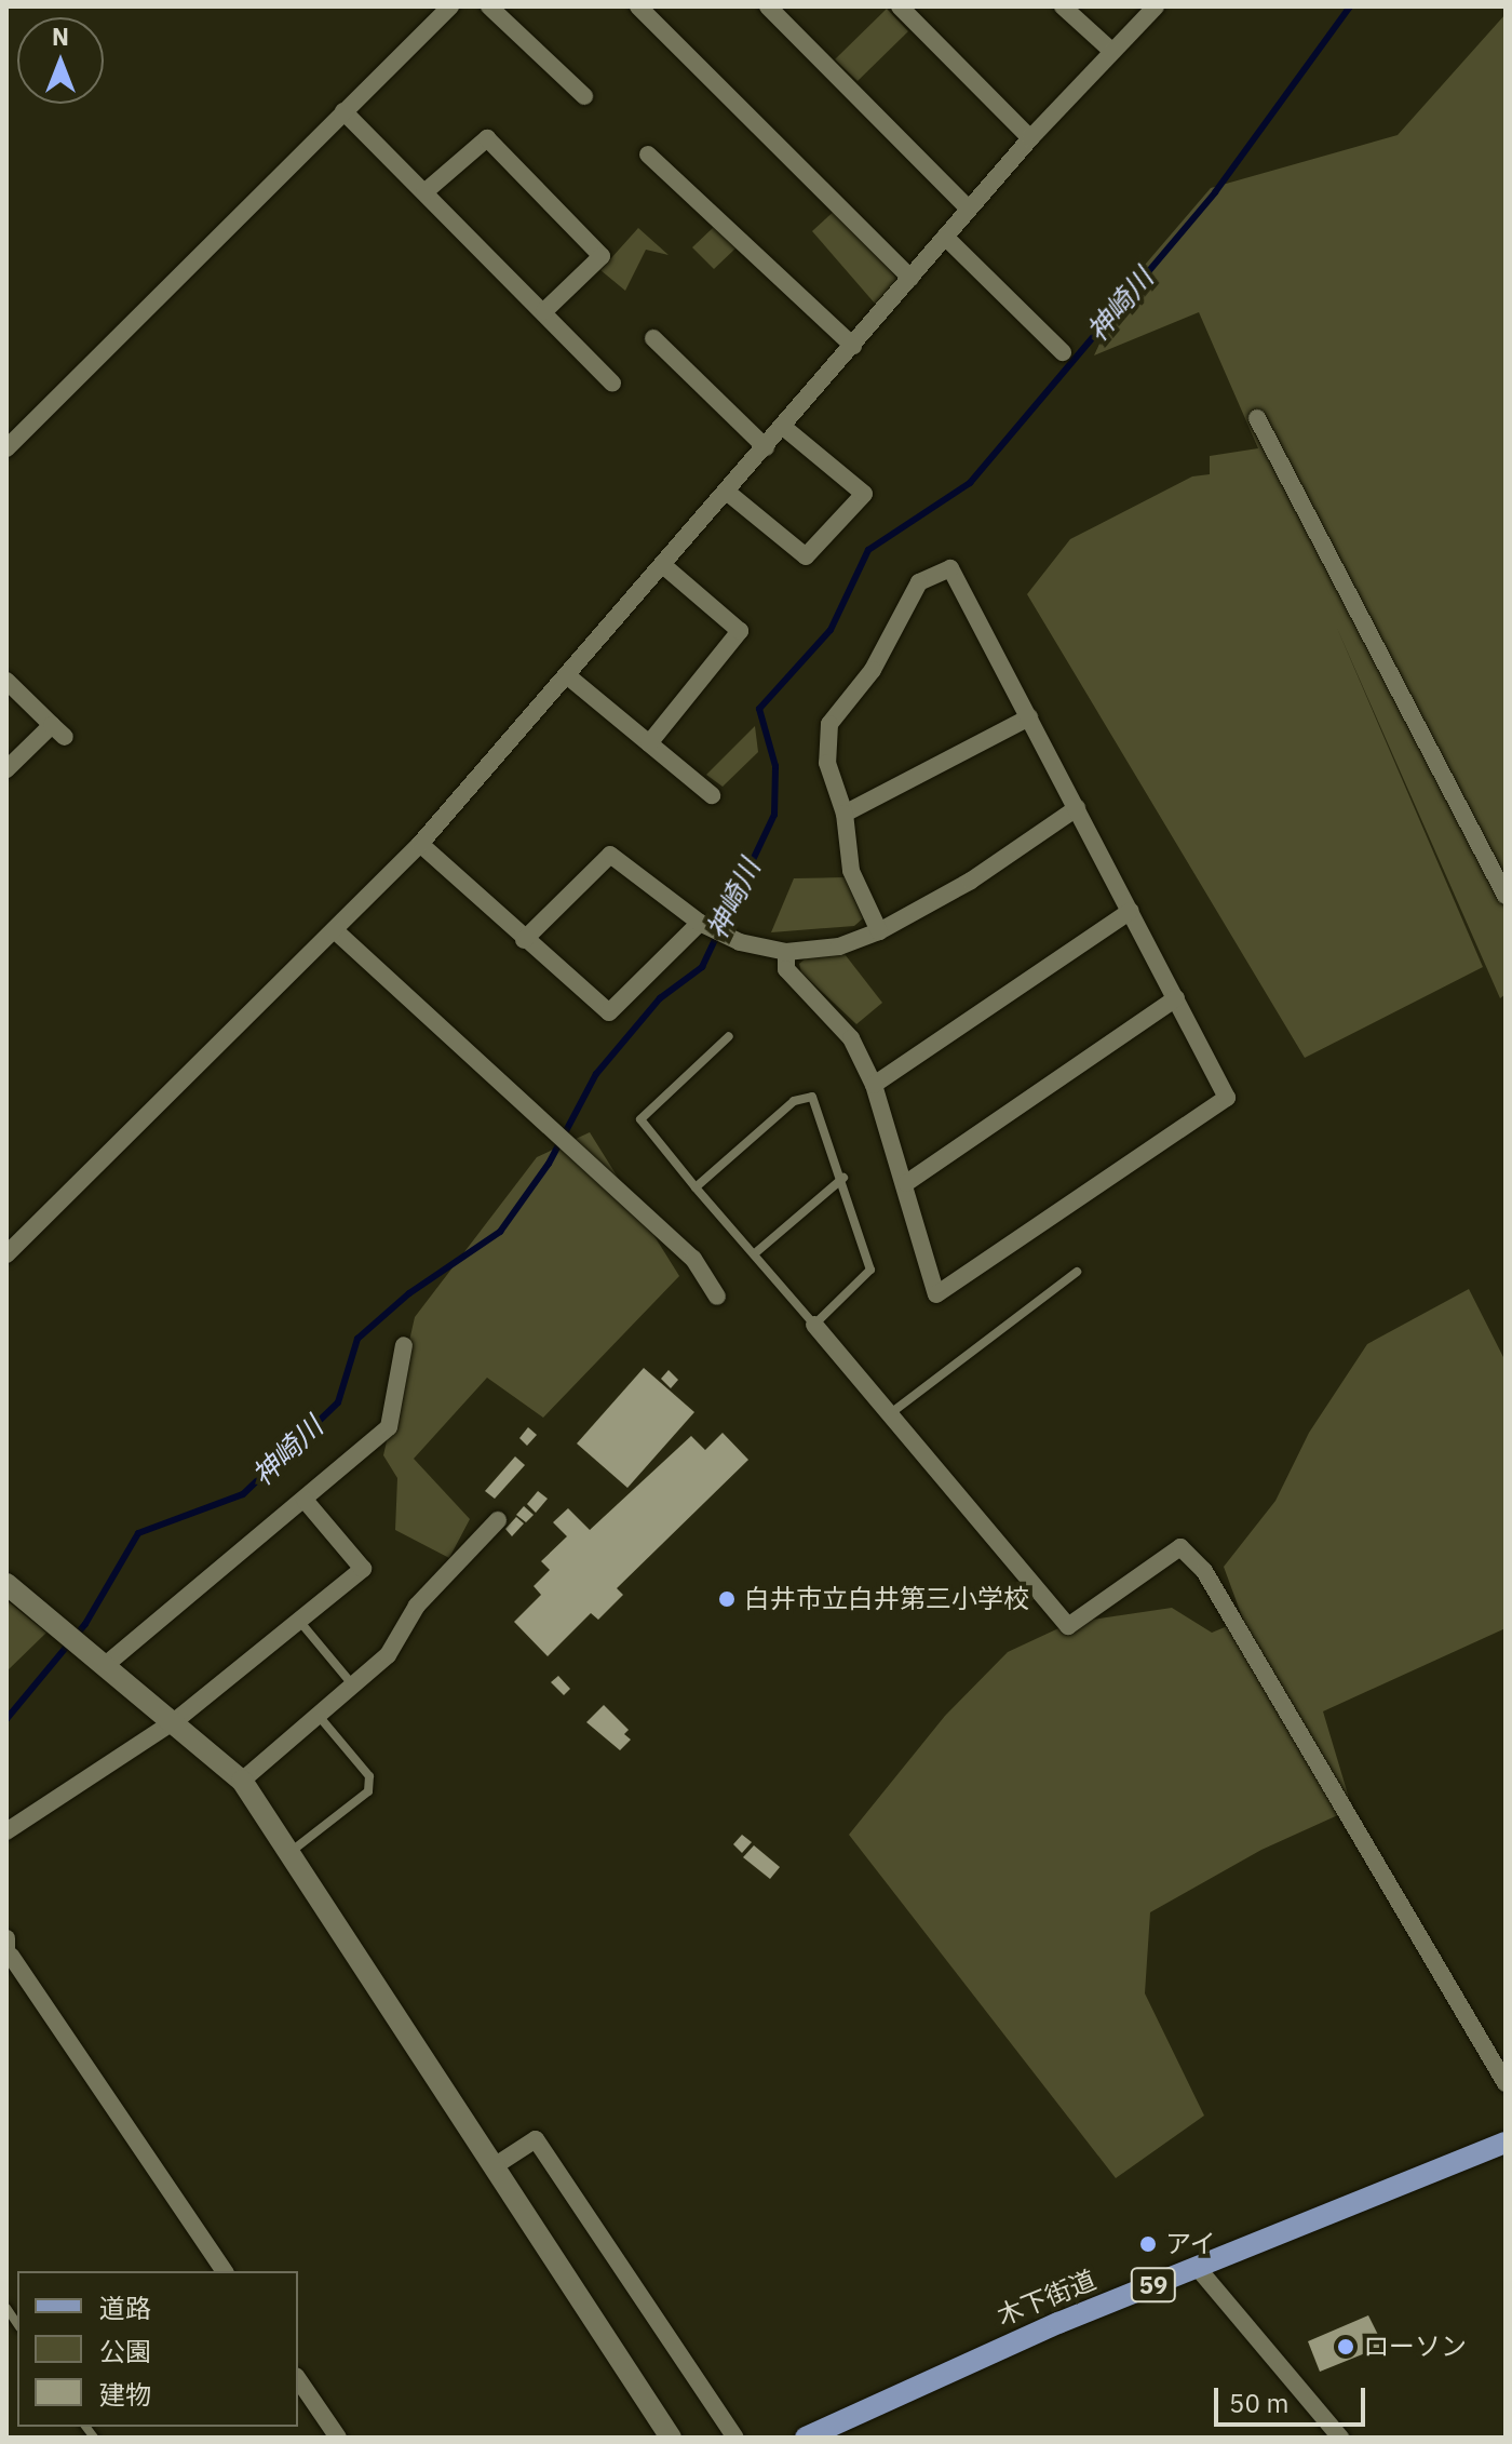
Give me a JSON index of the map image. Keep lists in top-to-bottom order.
{
  "streets": {
    "main road": ["59", "木下街道"]
  },
  "water": ["神崎川"],
  "places": ["白井市立白井第三小学校", "アイ", "ローソン"],
  "legend": ["道路", "公園", "建物"],
  "scale_bar": "50 m",
  "north": "top"
}
